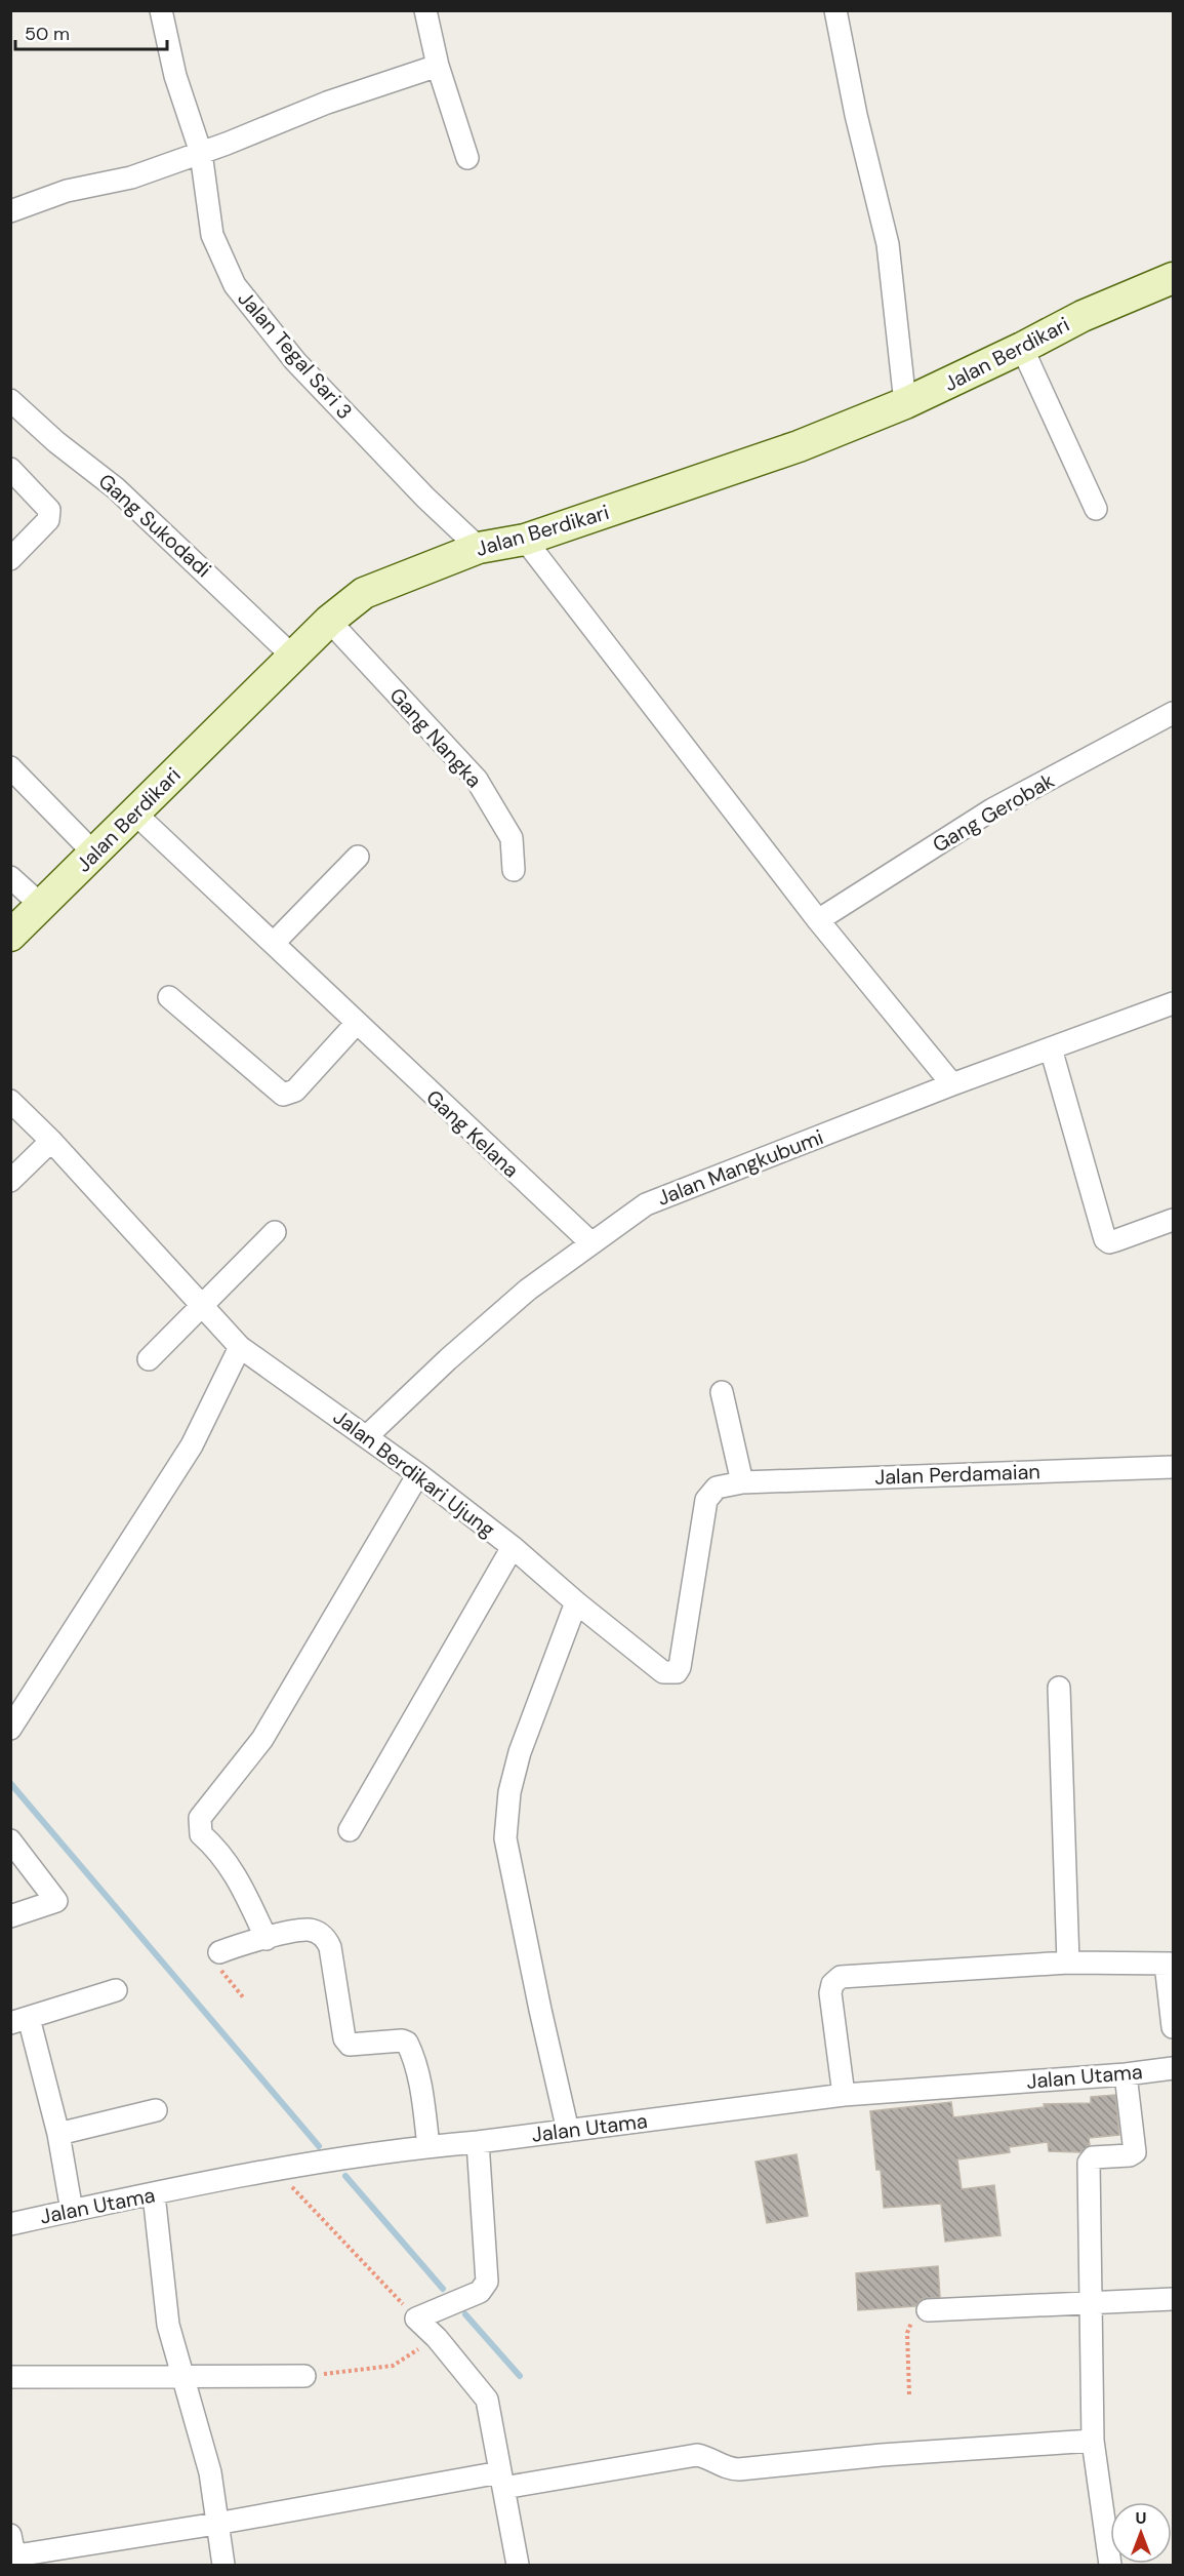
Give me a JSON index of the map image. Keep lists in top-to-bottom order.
{
  "streets": {
    "street": [
      "Jalan Berdikari",
      "Jalan Tegal Sari 3",
      "Gang Sukodadi",
      "Gang Nangka",
      "Gang Gerobak",
      "Gang Kelana",
      "Jalan Mangkubumi",
      "Jalan Berdikari Ujung",
      "Jalan Perdamaian",
      "Jalan Utama"
    ]
  },
  "crossings": [
    ["Jalan Berdikari", "Jalan Tegal Sari 3"],
    ["Jalan Berdikari", "Gang Sukodadi"],
    ["Jalan Berdikari", "Gang Nangka"],
    ["Jalan Berdikari", "Gang Kelana"],
    ["Gang Kelana", "Jalan Mangkubumi"],
    ["Jalan Mangkubumi", "Jalan Berdikari Ujung"],
    ["Jalan Berdikari Ujung", "Jalan Perdamaian"]
  ],
  "scale_bar": "50 m",
  "north": "top"
}
